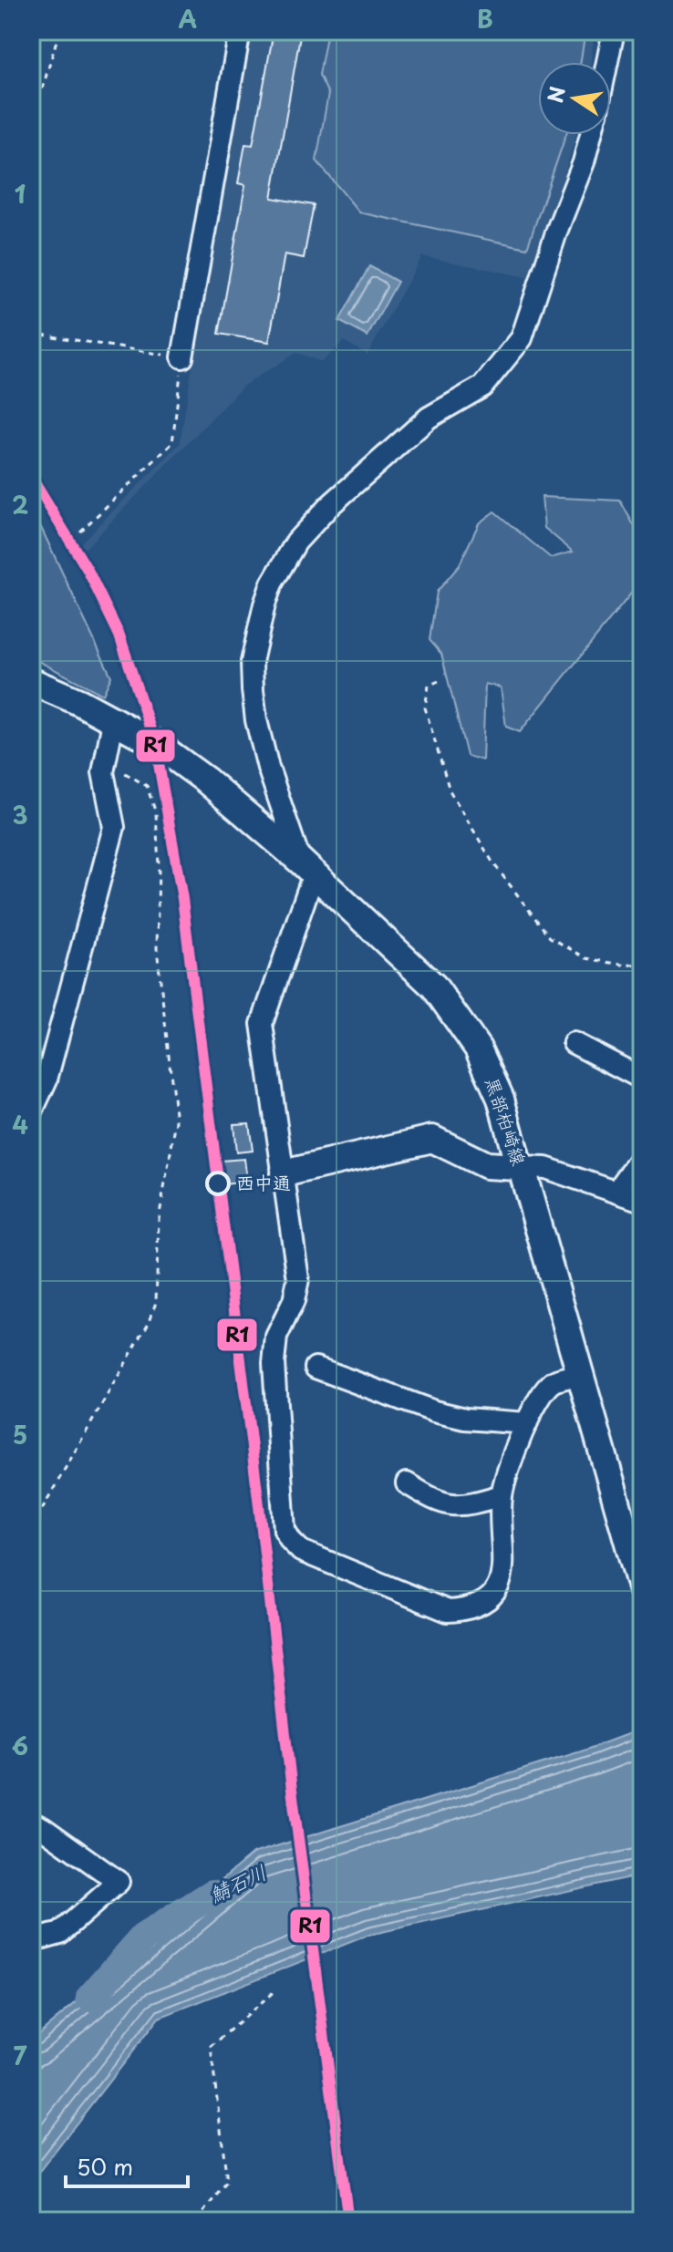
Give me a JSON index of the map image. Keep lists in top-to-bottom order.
{
  "streets": {
    "main road": ["黒部柏崎線"]
  },
  "water": ["鯖石川"],
  "places": ["西中通"],
  "lines": ["transit line R1"],
  "scale_bar": "50 m",
  "north": "left",
  "grid": {
    "columns": ["A", "B"],
    "rows": [
      "1",
      "2",
      "3",
      "4",
      "5",
      "6",
      "7"
    ]
  }
}
